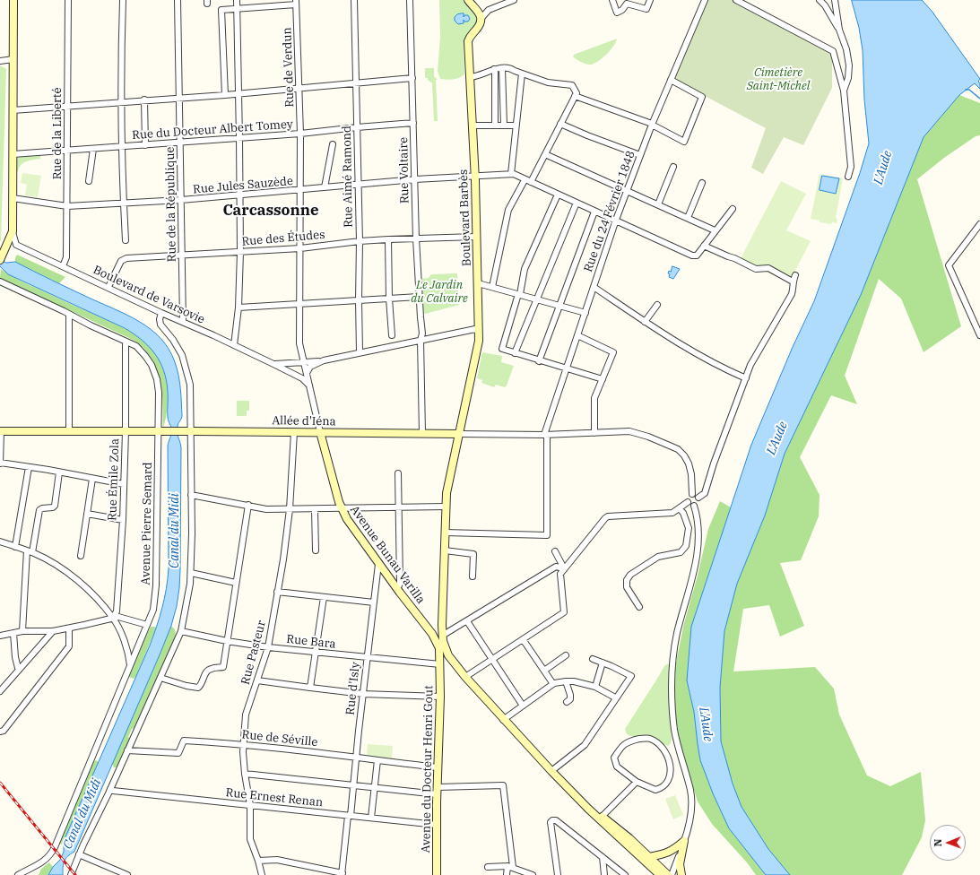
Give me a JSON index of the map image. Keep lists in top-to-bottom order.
{
  "streets": {
    "main road": [
      "Boulevard Barbès",
      "Allée d'Iéna",
      "Avenue Bunau Varilla",
      "Avenue du Docteur Henri Gout"
    ],
    "street": [
      "Rue de Verdun",
      "Rue du Docteur Albert Tomey",
      "Rue de la Liberté",
      "Rue Voltaire",
      "Rue Aimé Ramond",
      "Rue Jules Sauzède",
      "Rue de la République",
      "Rue du 24 Février 1848",
      "Rue des Études",
      "Boulevard de Varsovie",
      "Rue Émile Zola",
      "Avenue Pierre Semard",
      "Rue Bara",
      "Rue Pasteur",
      "Rue d'Isly",
      "Rue de Séville",
      "Rue Ernest Renan"
    ]
  },
  "crossings": [
    ["Rue de Verdun", "Rue du Docteur Albert Tomey"],
    ["Rue de Verdun", "Rue Jules Sauzède"],
    ["Rue de Verdun", "Rue des Études"],
    ["Rue de Verdun", "Boulevard de Varsovie"],
    ["Rue de Verdun", "Allée d'Iéna"],
    ["Rue de Verdun", "Avenue Bunau Varilla"],
    ["Rue du Docteur Albert Tomey", "Rue de la Liberté"],
    ["Rue du Docteur Albert Tomey", "Rue Voltaire"],
    ["Rue du Docteur Albert Tomey", "Rue Aimé Ramond"],
    ["Rue du Docteur Albert Tomey", "Rue de la République"],
    ["Rue de la Liberté", "Rue Jules Sauzède"],
    ["Rue de la Liberté", "Boulevard de Varsovie"],
    ["Rue Voltaire", "Rue Jules Sauzède"],
    ["Rue Voltaire", "Rue des Études"],
    ["Rue Voltaire", "Allée d'Iéna"],
    ["Rue Aimé Ramond", "Rue Jules Sauzède"],
    ["Rue Aimé Ramond", "Rue des Études"],
    ["Rue Jules Sauzède", "Rue de la République"],
    ["Rue Jules Sauzède", "Boulevard Barbès"],
    ["Rue de la République", "Rue des Études"],
    ["Rue de la République", "Boulevard de Varsovie"],
    ["Rue du 24 Février 1848", "Allée d'Iéna"],
    ["Boulevard Barbès", "Rue des Études"],
    ["Boulevard Barbès", "Allée d'Iéna"],
    ["Rue des Études", "Boulevard de Varsovie"],
    ["Allée d'Iéna", "Rue Émile Zola"],
    ["Allée d'Iéna", "Avenue Pierre Semard"],
    ["Allée d'Iéna", "Avenue Bunau Varilla"],
    ["Allée d'Iéna", "Rue Pasteur"],
    ["Rue Émile Zola", "Avenue Pierre Semard"],
    ["Avenue Bunau Varilla", "Rue Bara"],
    ["Avenue Bunau Varilla", "Rue d'Isly"],
    ["Avenue Bunau Varilla", "Avenue du Docteur Henri Gout"],
    ["Rue Bara", "Rue Pasteur"],
    ["Rue Bara", "Rue d'Isly"],
    ["Rue Bara", "Avenue du Docteur Henri Gout"],
    ["Rue Pasteur", "Rue de Séville"],
    ["Rue Pasteur", "Rue Ernest Renan"],
    ["Rue d'Isly", "Rue de Séville"],
    ["Rue d'Isly", "Rue Ernest Renan"],
    ["Rue de Séville", "Avenue du Docteur Henri Gout"],
    ["Avenue du Docteur Henri Gout", "Rue Ernest Renan"]
  ],
  "districts": ["Carcassonne"],
  "water": ["L'Aude", "Canal du Midi"],
  "parks": ["Cimetière Saint-Michel", "Le Jardin du Calvaire"],
  "north": "left"
}
